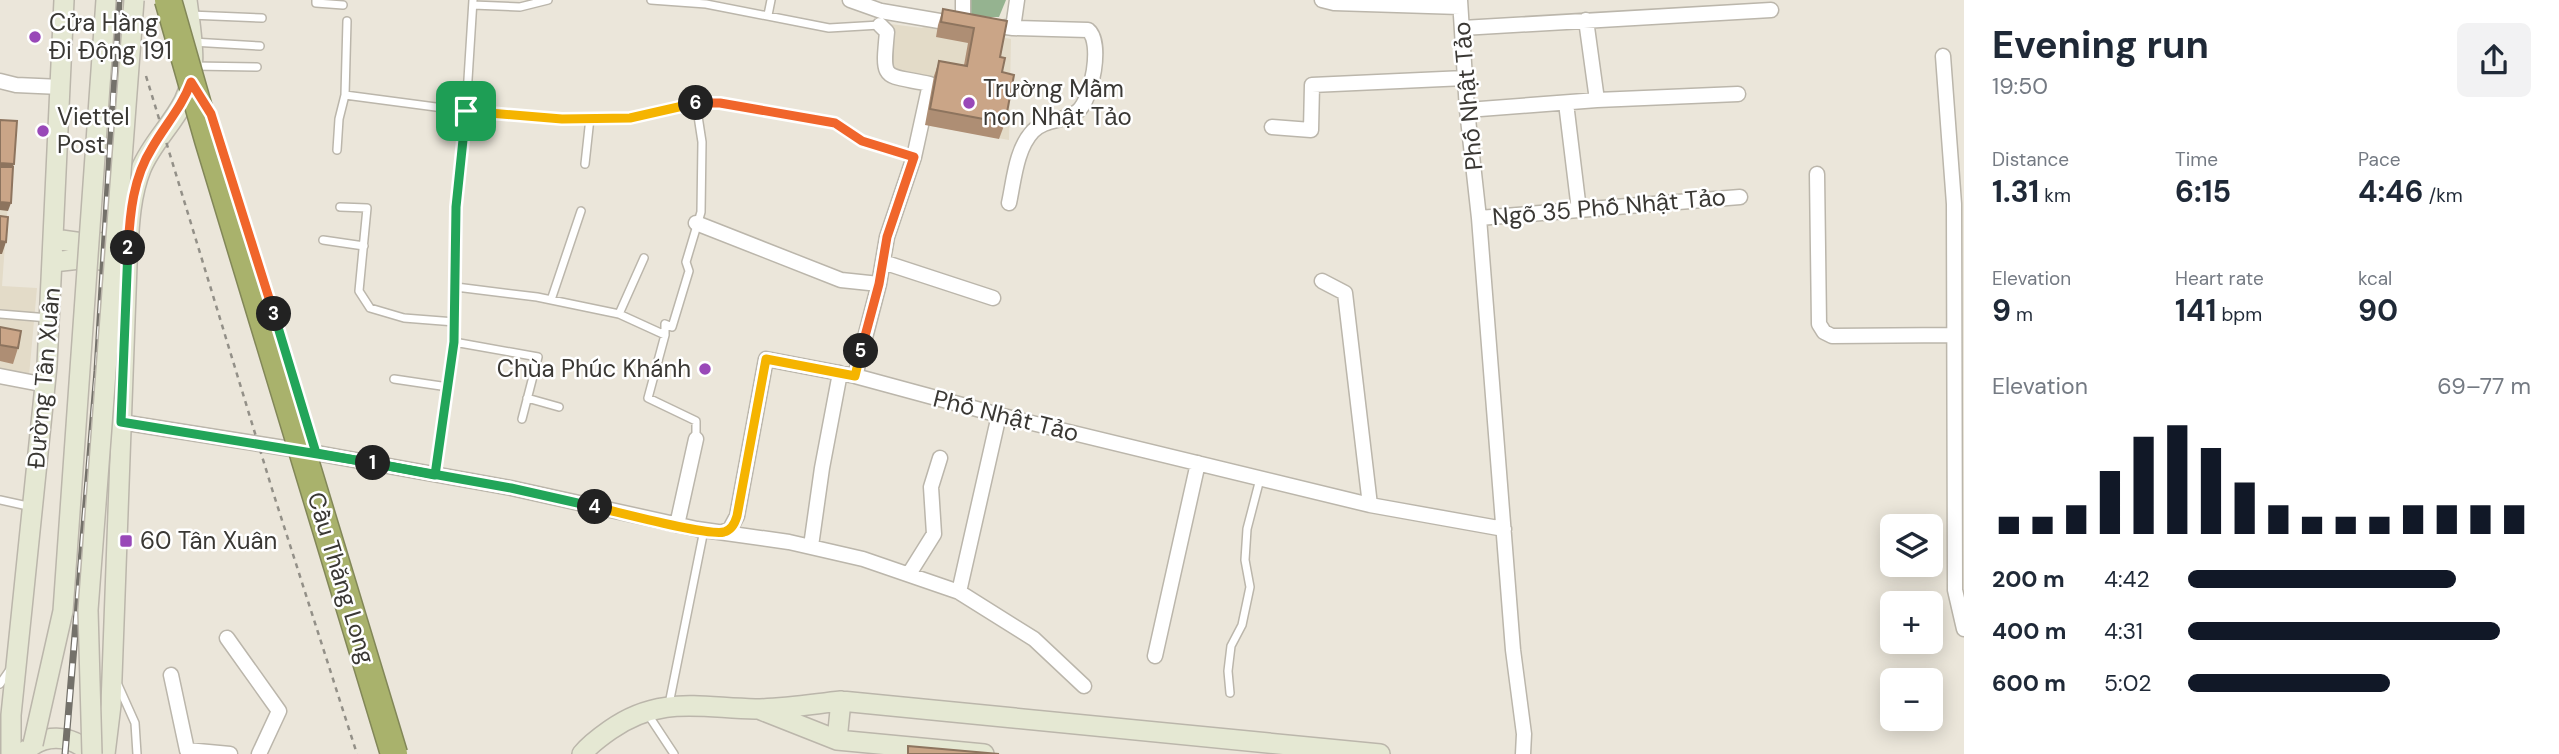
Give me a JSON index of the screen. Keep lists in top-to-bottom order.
{
  "streets": {
    "highway": ["Cầu Thăng Long"],
    "main road": ["Đường Tân Xuân"],
    "street": ["Phố Nhật Tảo", "Ngõ 35 Phố Nhật Tảo"]
  },
  "crossings": [
    ["Phố Nhật Tảo", "Ngõ 35 Phố Nhật Tảo"]
  ],
  "places": {
    "other": [
      "Cửa Hàng Đi Động 191",
      "Trường Mầm non Nhật Tảo",
      "Viettel Post",
      "Chùa Phúc Khánh"
    ],
    "transit": ["60 Tân Xuân"]
  },
  "page": {
    "heading": ["Evening run", "19:50"],
    "pins": [
      "6",
      "2",
      "3",
      "5",
      "1",
      "4"
    ],
    "stats": [
      ["Distance", "1.31 km"],
      ["Time", "6:15"],
      ["Pace", "4:46 /km"],
      ["Elevation", "9 m"],
      ["Heart rate", "141 bpm"],
      ["kcal", "90"]
    ],
    "chart": ["Elevation", "69–77 m"],
    "map_buttons": ["+", "−"],
    "list": [
      {
        "name": "200 m",
        "note": "4:42"
      },
      {
        "name": "400 m",
        "note": "4:31"
      },
      {
        "name": "600 m",
        "note": "5:02"
      }
    ]
  }
}
